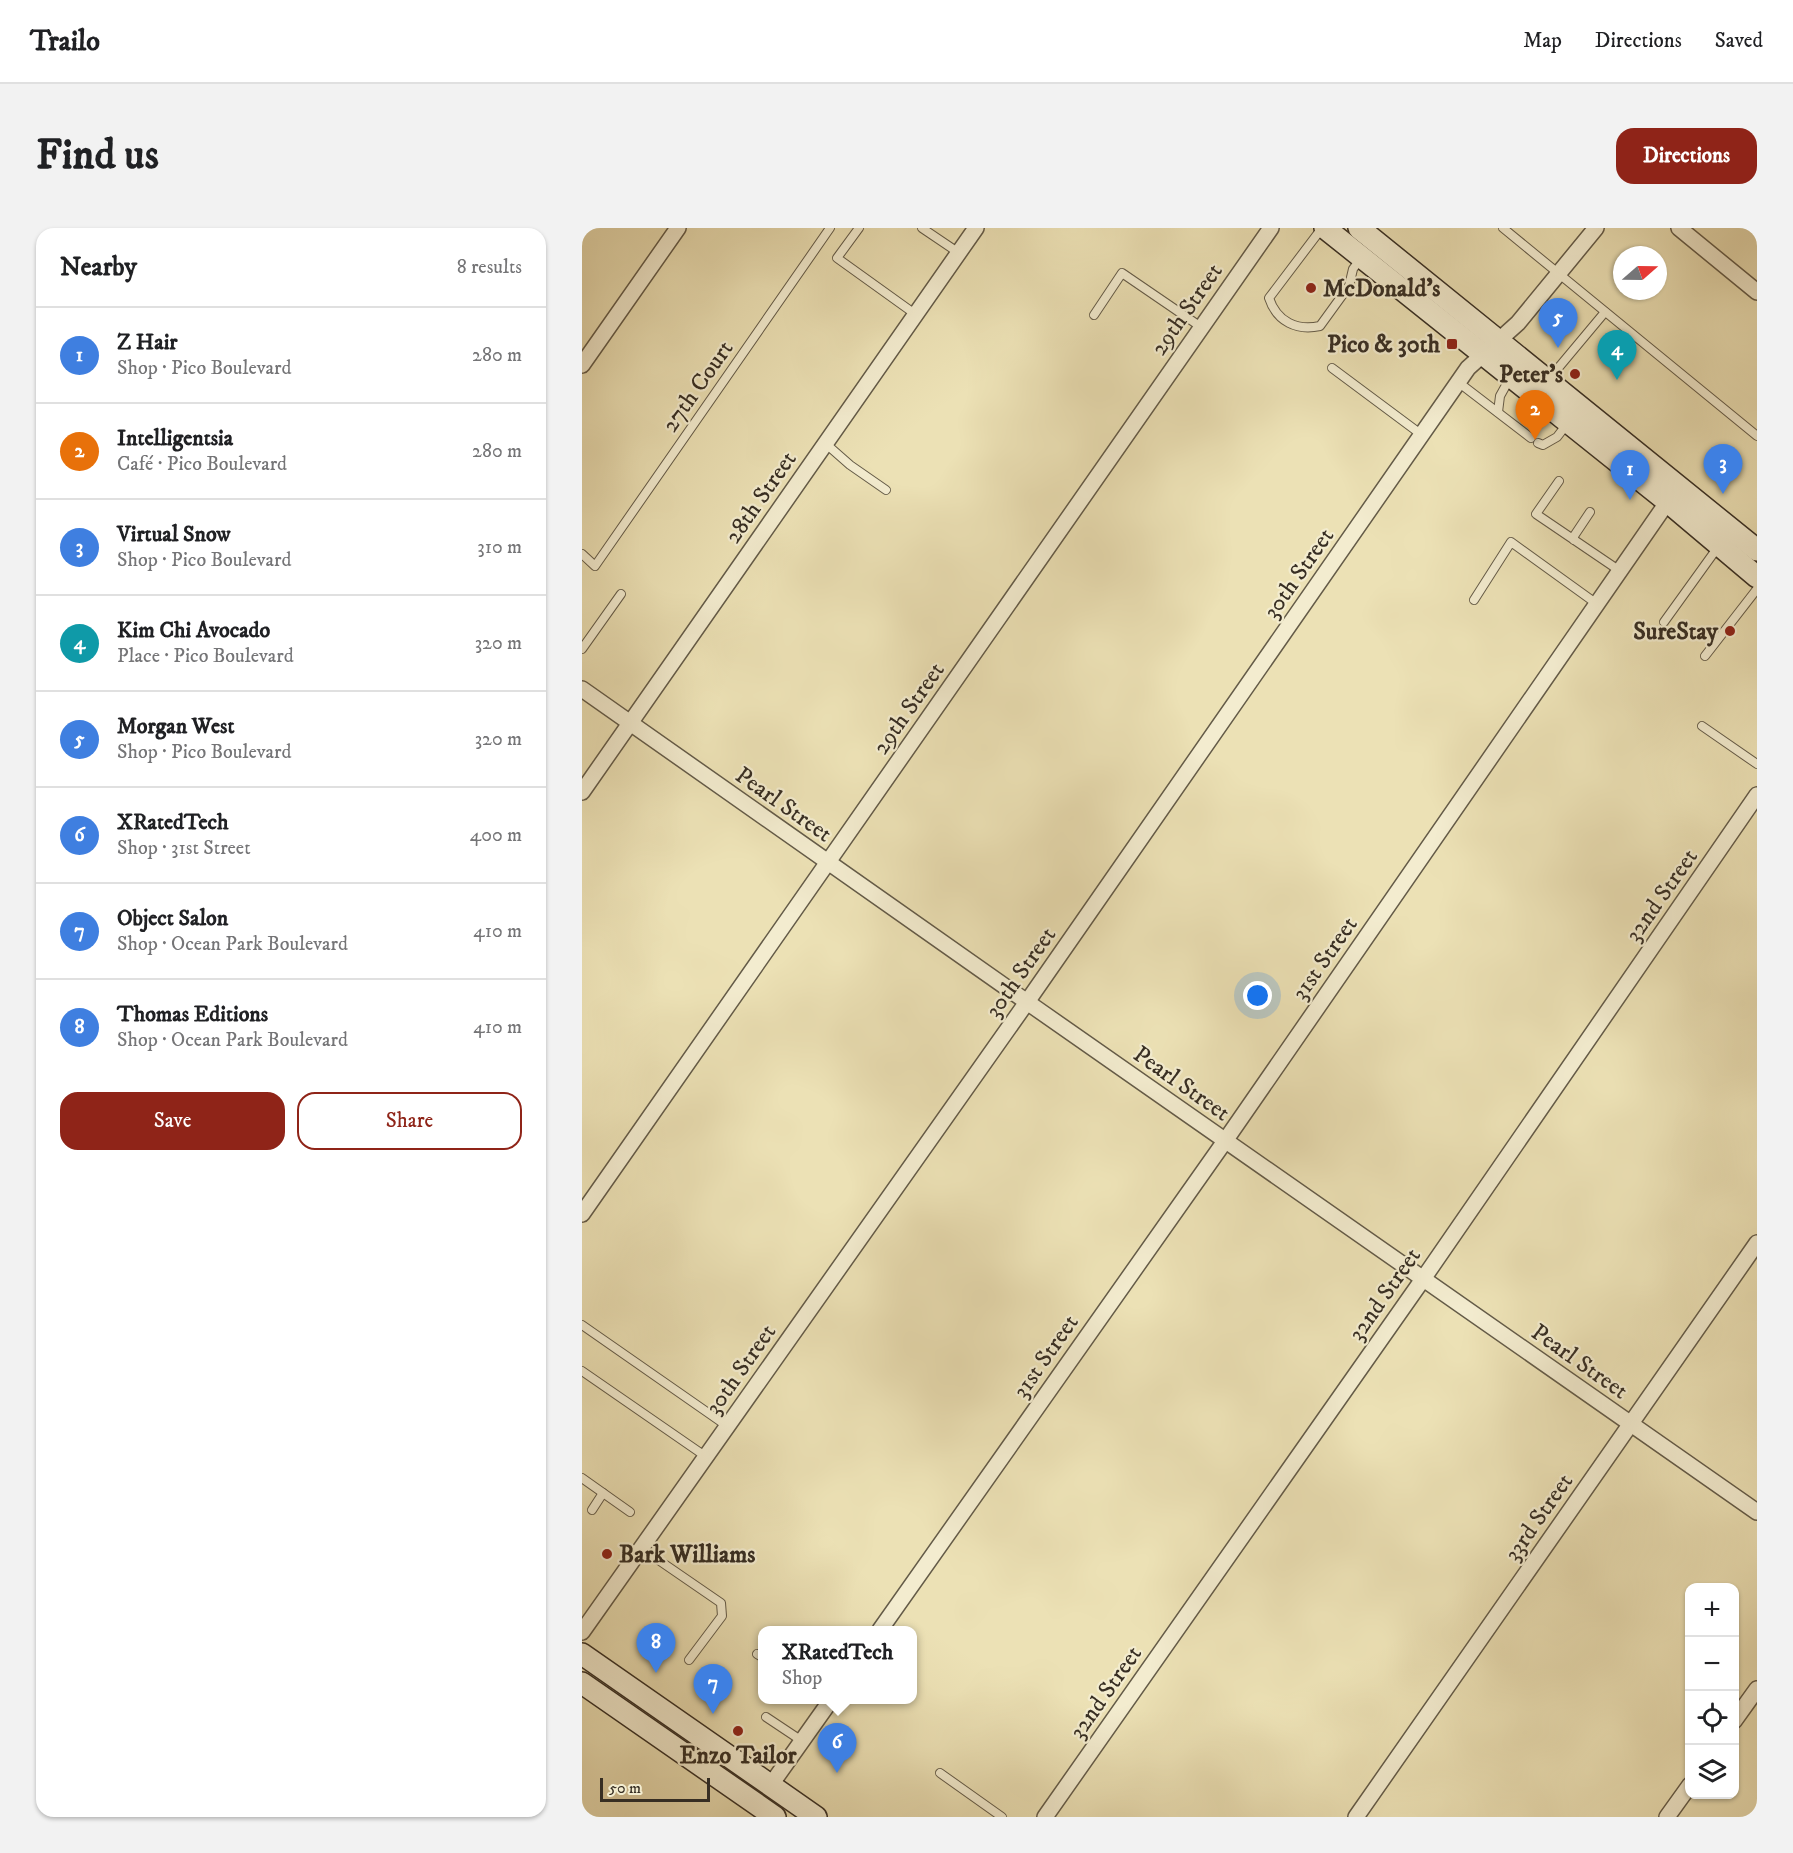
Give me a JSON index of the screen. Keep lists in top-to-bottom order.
{
  "streets": {
    "street": [
      "29th Street",
      "28th Street",
      "30th Street",
      "Pearl Street",
      "32nd Street",
      "31st Street",
      "33rd Street"
    ],
    "lane": ["27th Court"]
  },
  "crossings": [
    ["29th Street", "Pearl Street"],
    ["28th Street", "Pearl Street"],
    ["30th Street", "Pearl Street"],
    ["Pearl Street", "32nd Street"],
    ["Pearl Street", "31st Street"],
    ["Pearl Street", "33rd Street"]
  ],
  "places": {
    "other": [
      "McDonald's",
      "Peter's",
      "SureStay",
      "Bark Williams",
      "Enzo Tailor"
    ],
    "transit": ["Pico & 30th"]
  },
  "scale_bar": "50 m",
  "north": "right",
  "page": {
    "header": "Trailo",
    "nav": ["Map", "Directions", "Saved"],
    "buttons": [
      "Directions",
      ["Save", "Share"]
    ],
    "title": "Find us",
    "heading": ["Nearby", "8 results"],
    "pins": [
      "5",
      "4",
      "2",
      "3",
      "1",
      "8",
      "7",
      "6"
    ],
    "list": [
      {
        "mark": "1",
        "name": "Z Hair",
        "note": "Shop · Pico Boulevard",
        "value": "280 m"
      },
      {
        "mark": "2",
        "name": "Intelligentsia",
        "note": "Café · Pico Boulevard",
        "value": "280 m"
      },
      {
        "mark": "3",
        "name": "Virtual Snow",
        "note": "Shop · Pico Boulevard",
        "value": "310 m"
      },
      {
        "mark": "4",
        "name": "Kim Chi Avocado",
        "note": "Place · Pico Boulevard",
        "value": "320 m"
      },
      {
        "mark": "5",
        "name": "Morgan West",
        "note": "Shop · Pico Boulevard",
        "value": "320 m"
      },
      {
        "mark": "6",
        "name": "XRatedTech",
        "note": "Shop · 31st Street",
        "value": "400 m"
      },
      {
        "mark": "7",
        "name": "Object Salon",
        "note": "Shop · Ocean Park Boulevard",
        "value": "410 m"
      },
      {
        "mark": "8",
        "name": "Thomas Editions",
        "note": "Shop · Ocean Park Boulevard",
        "value": "410 m"
      }
    ],
    "map_buttons": ["+", "−"],
    "popup": ["XRatedTech", "Shop"],
    "scale": "50 m"
  }
}
